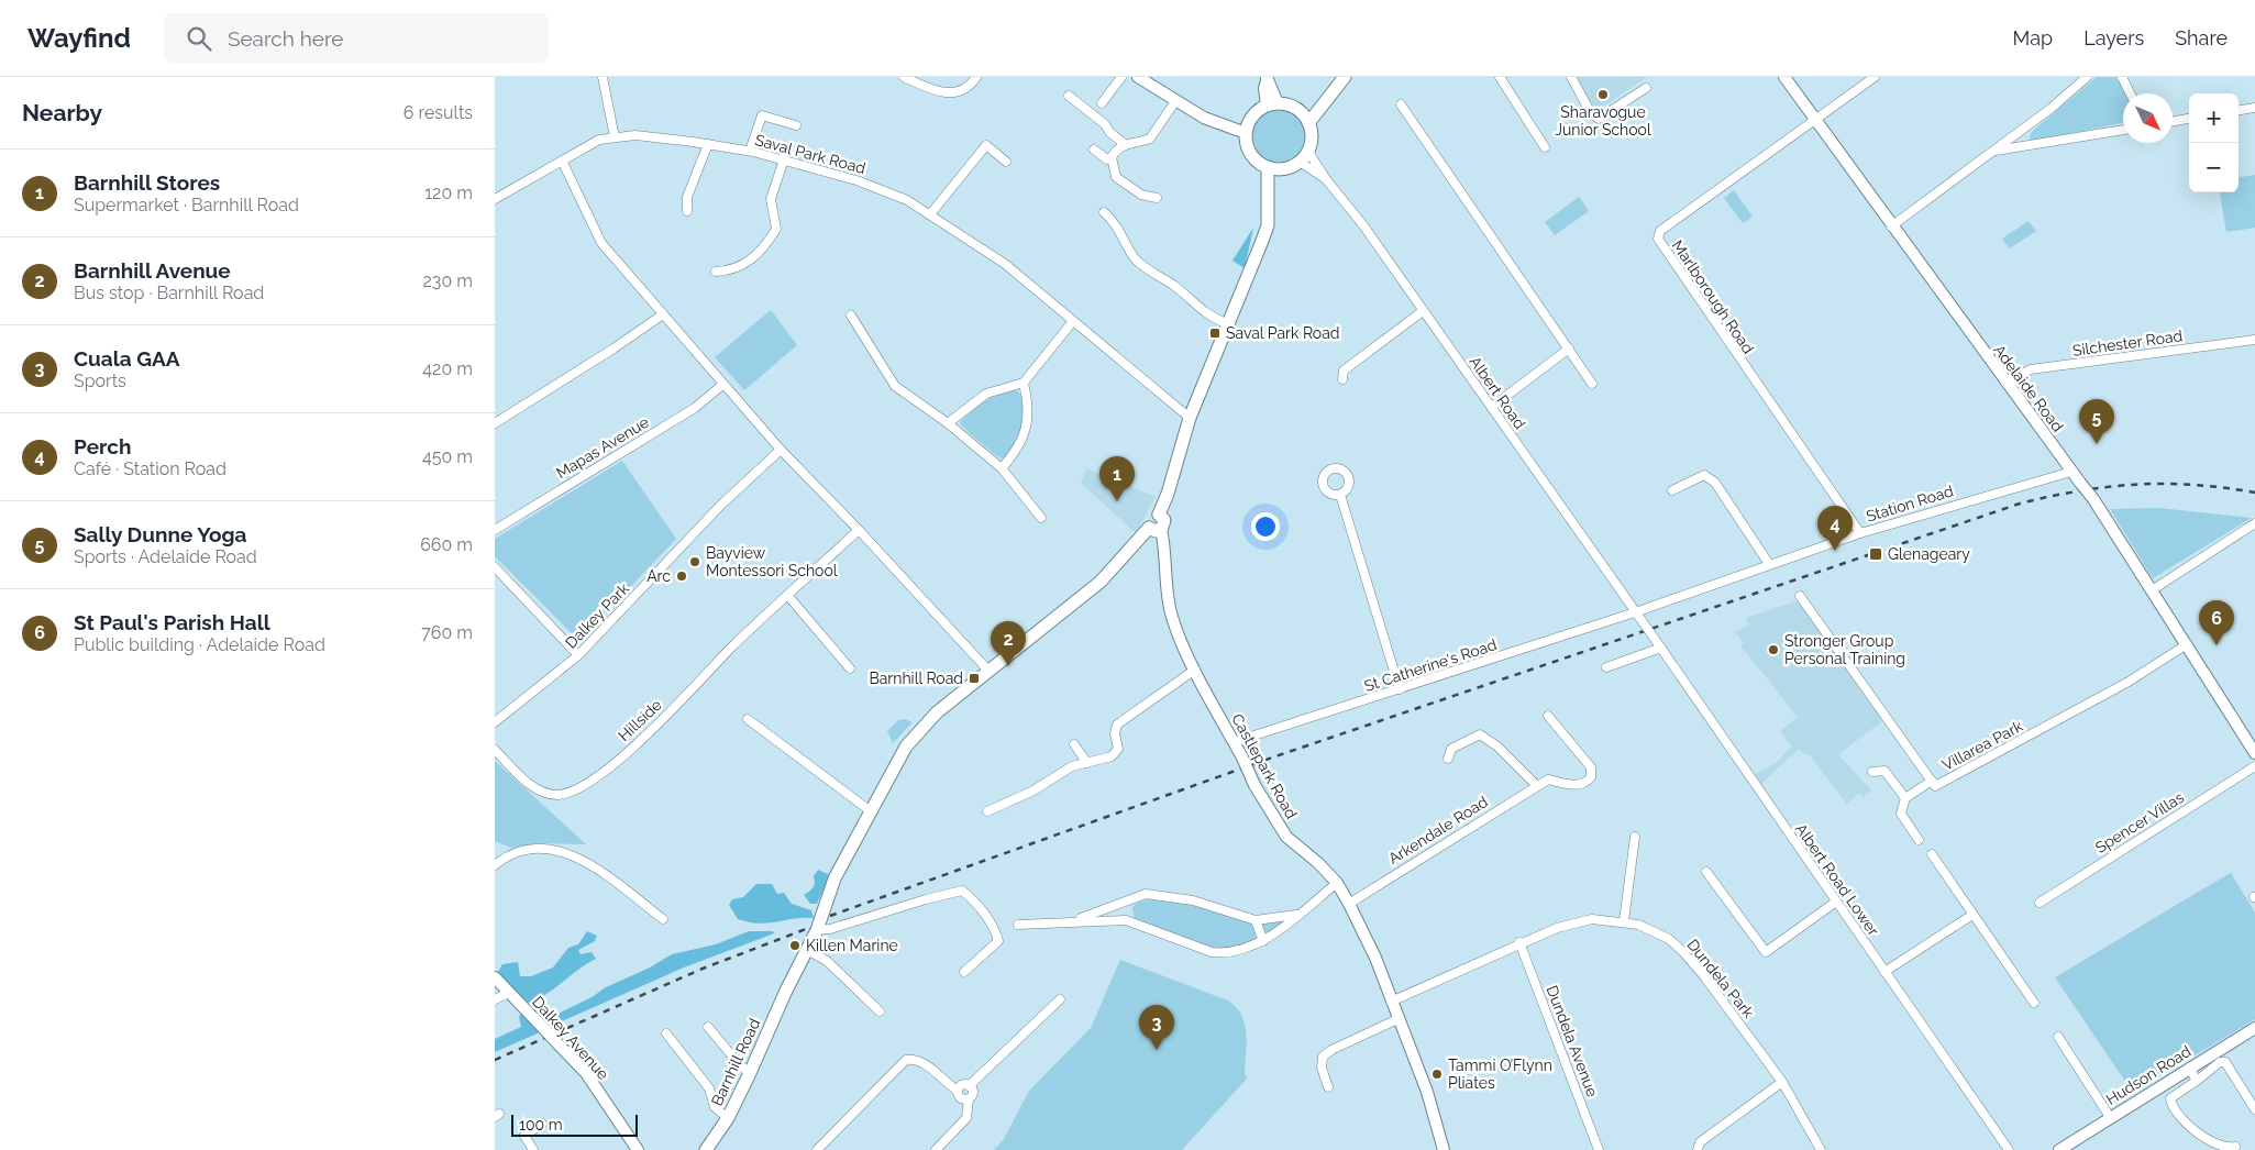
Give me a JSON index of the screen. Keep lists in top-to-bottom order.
{
  "streets": {
    "main road": ["Barnhill Road"],
    "street": [
      "Saval Park Road",
      "Marlborough Road",
      "Silchester Road",
      "Adelaide Road",
      "Albert Road",
      "Mapas Avenue",
      "Station Road",
      "Dalkey Park",
      "St Catherine's Road",
      "Hillside",
      "Villarea Park",
      "Castlepark Road",
      "Spencer Villas",
      "Arkendale Road",
      "Albert Road Lower",
      "Dundela Park",
      "Dalkey Avenue",
      "Dundela Avenue",
      "Hudson Road"
    ]
  },
  "crossings": [
    ["Marlborough Road", "Adelaide Road"],
    ["Marlborough Road", "Station Road"],
    ["Silchester Road", "Adelaide Road"],
    ["Adelaide Road", "Station Road"],
    ["Adelaide Road", "Villarea Park"],
    ["Albert Road", "Station Road"],
    ["Albert Road", "St Catherine's Road"],
    ["Albert Road", "Albert Road Lower"],
    ["Station Road", "St Catherine's Road"],
    ["St Catherine's Road", "Castlepark Road"],
    ["Castlepark Road", "Arkendale Road"],
    ["Castlepark Road", "Dundela Park"],
    ["Castlepark Road", "Barnhill Road"],
    ["Dundela Park", "Dundela Avenue"]
  ],
  "places": {
    "other": [
      "Sharavogue Junior School",
      "Bayview Montessori School",
      "Arc",
      "Stronger Group Personal Training",
      "Killen Marine",
      "Tammi O’Flynn Pliates"
    ],
    "transit": ["Saval Park Road", "Glenageary", "Barnhill Road"]
  },
  "scale_bar": "100 m",
  "north": "bottom right",
  "page": {
    "header": "Wayfind",
    "search": "Search here",
    "nav": ["Map", "Layers", "Share"],
    "heading": ["Nearby", "6 results"],
    "map_buttons": ["+", "−"],
    "list": [
      {
        "mark": "1",
        "name": "Barnhill Stores",
        "note": "Supermarket · Barnhill Road",
        "value": "120 m"
      },
      {
        "mark": "2",
        "name": "Barnhill Avenue",
        "note": "Bus stop · Barnhill Road",
        "value": "230 m"
      },
      {
        "mark": "3",
        "name": "Cuala GAA",
        "note": "Sports",
        "value": "420 m"
      },
      {
        "mark": "4",
        "name": "Perch",
        "note": "Café · Station Road",
        "value": "450 m"
      },
      {
        "mark": "5",
        "name": "Sally Dunne Yoga",
        "note": "Sports · Adelaide Road",
        "value": "660 m"
      },
      {
        "mark": "6",
        "name": "St Paul's Parish Hall",
        "note": "Public building · Adelaide Road",
        "value": "760 m"
      }
    ],
    "pins": [
      "5",
      "1",
      "4",
      "6",
      "2",
      "3"
    ],
    "scale": "100 m"
  }
}
